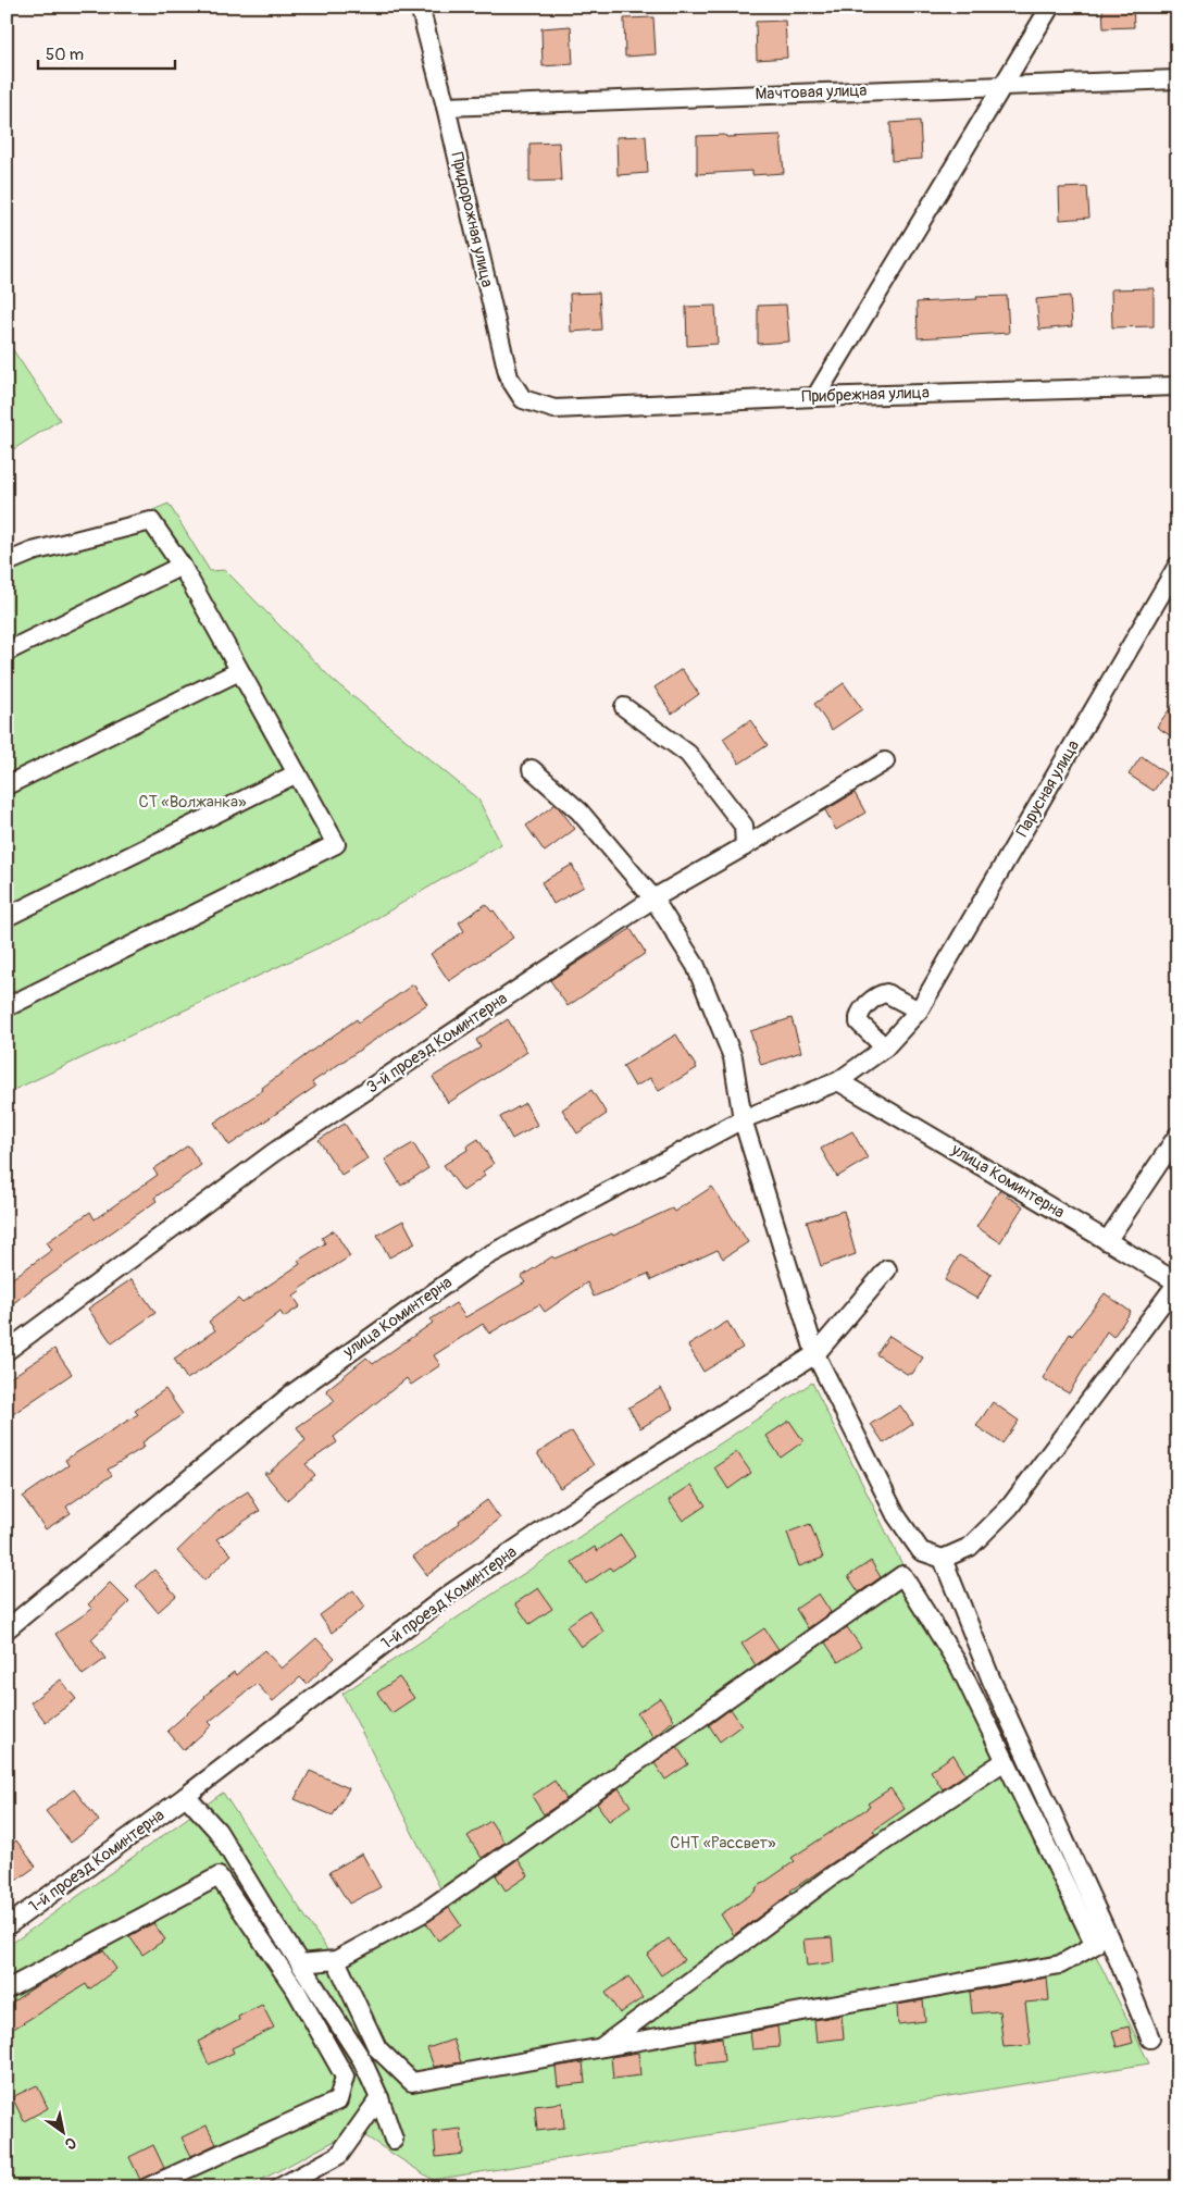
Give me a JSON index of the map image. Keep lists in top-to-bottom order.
{
  "streets": {
    "street": [
      "Мачтовая улица",
      "Придорожная улица",
      "Прибрежная улица",
      "Парусная улица",
      "3-й проезд Коминтерна",
      "улица Коминтерна",
      "1-й проезд Коминтерна"
    ]
  },
  "crossings": [
    ["Мачтовая улица", "Придорожная улица"],
    ["Придорожная улица", "Прибрежная улица"],
    ["Парусная улица", "улица Коминтерна"]
  ],
  "parks": ["СТ «Волжанка»", "СНТ «Рассвет»"],
  "scale_bar": "50 m",
  "north": "bottom right"
}
